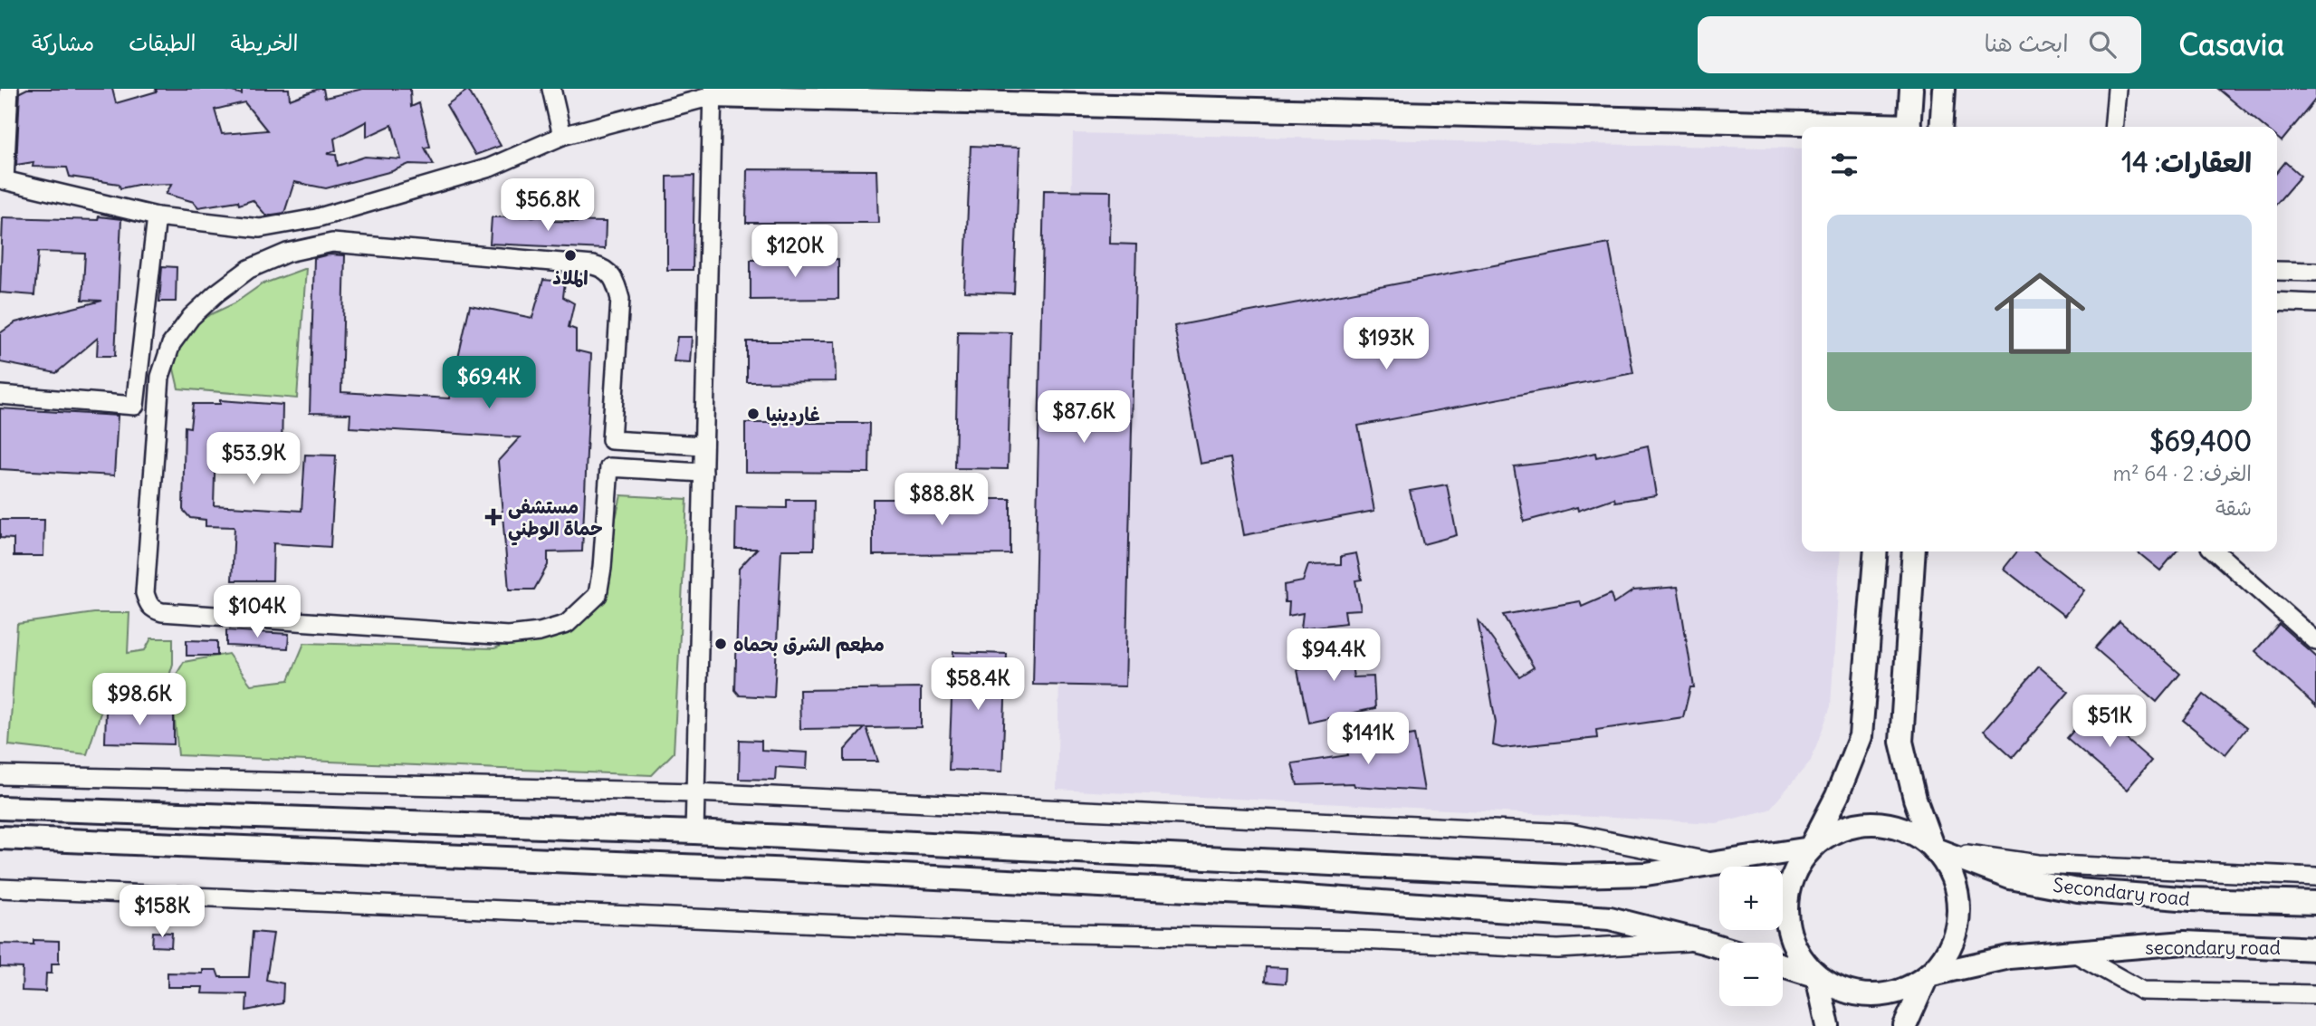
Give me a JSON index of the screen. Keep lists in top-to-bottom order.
{
  "streets": {
    "main road": ["Secondary road", "secondary road"]
  },
  "crossings": [
    ["Secondary road", "secondary road"]
  ],
  "places": {
    "other": ["الملاذ", "غاردينيا", "مطعم الشرق بحماه"],
    "health": ["مستشفى حماة الوطني"]
  },
  "page": {
    "header": "Casavia",
    "search": "ابحث هنا",
    "nav": ["الخريطة", "الطبقات", "مشاركة"],
    "heading": "العقارات: 14",
    "price": [
      "$56.8K",
      "$120K",
      "$193K",
      "$69.4K",
      "$87.6K",
      "$53.9K",
      "$88.8K",
      "$104K",
      "$94.4K",
      "$58.4K",
      "$98.6K",
      "$51K",
      "$141K",
      "$158K"
    ],
    "list": [
      {
        "name": "$69,400",
        "note": "الغرف: 2 · 64 m² · شقة"
      }
    ],
    "map_buttons": ["+", "−"]
  }
}
